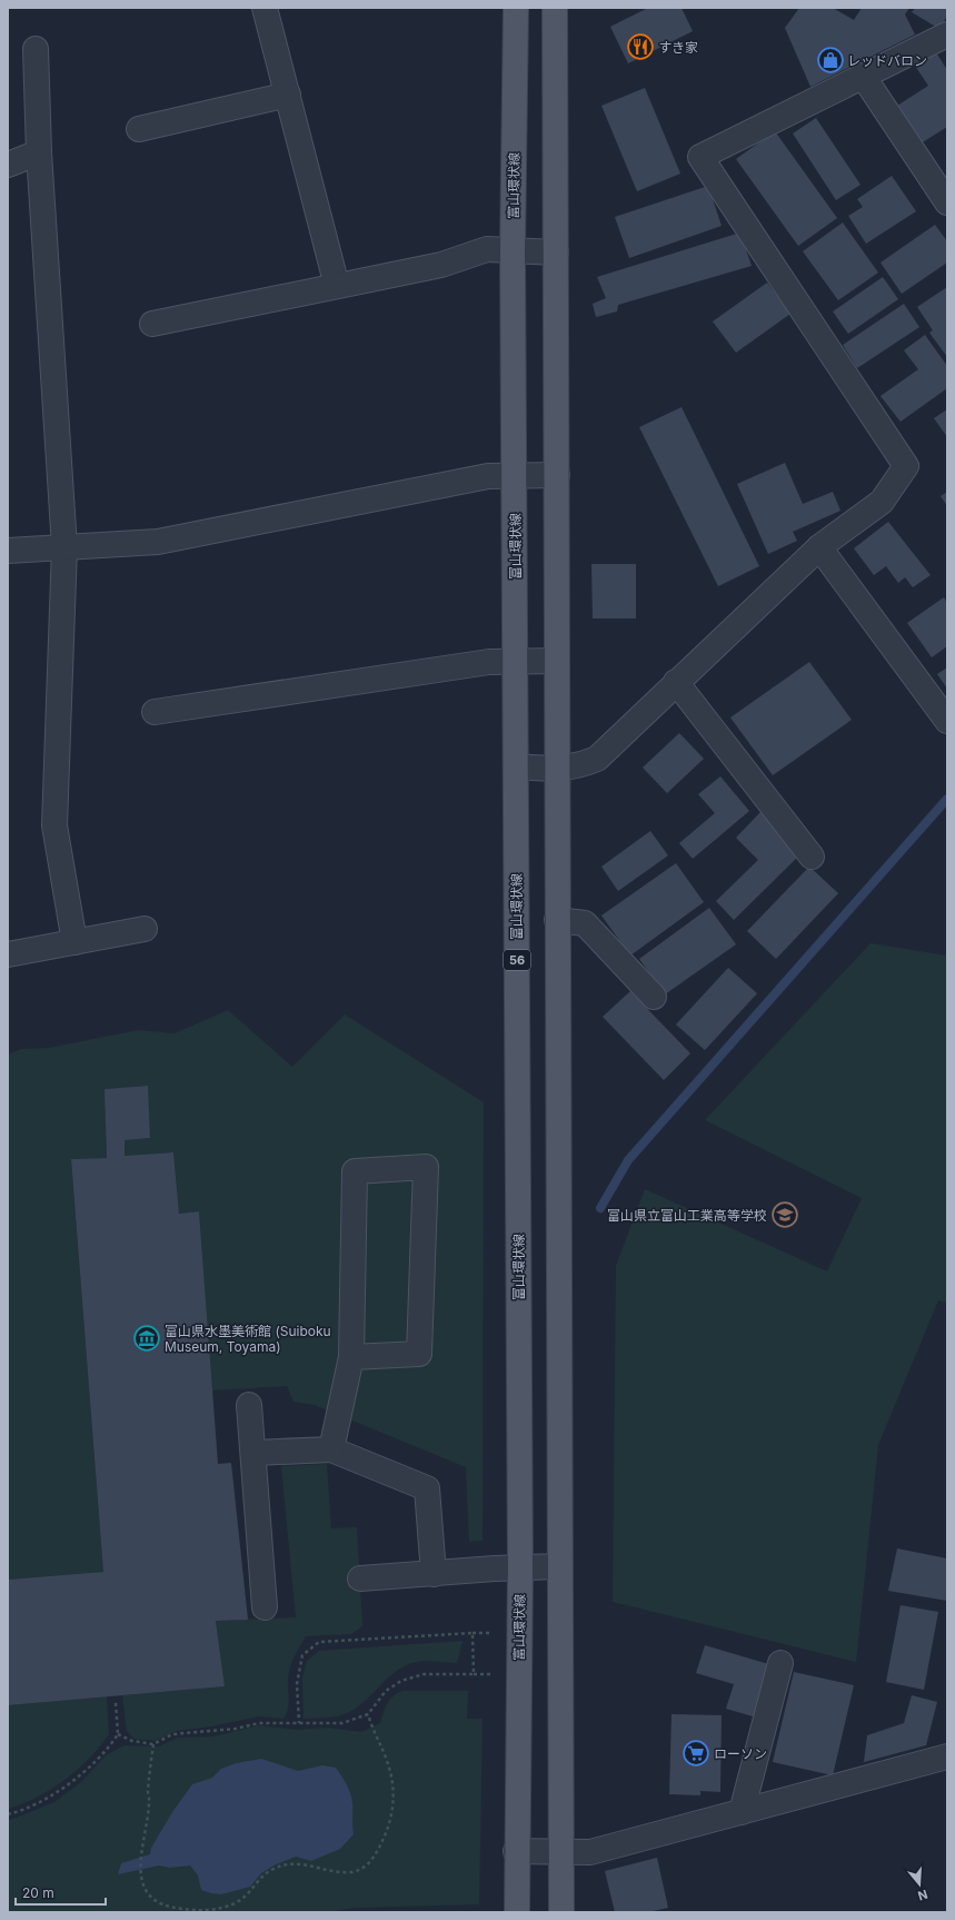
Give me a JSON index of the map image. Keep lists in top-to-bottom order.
{
  "streets": {
    "main road": ["富山環状線", "56"]
  },
  "places": {
    "restaurant": ["すき家"],
    "shop": ["レッドバロン"],
    "school or university": ["富山県立富山工業高等学校"],
    "museum": ["富山県水墨美術館 (Suiboku Museum, Toyama)"],
    "supermarket": ["ローソン"]
  },
  "scale_bar": "20 m",
  "north": "bottom"
}
